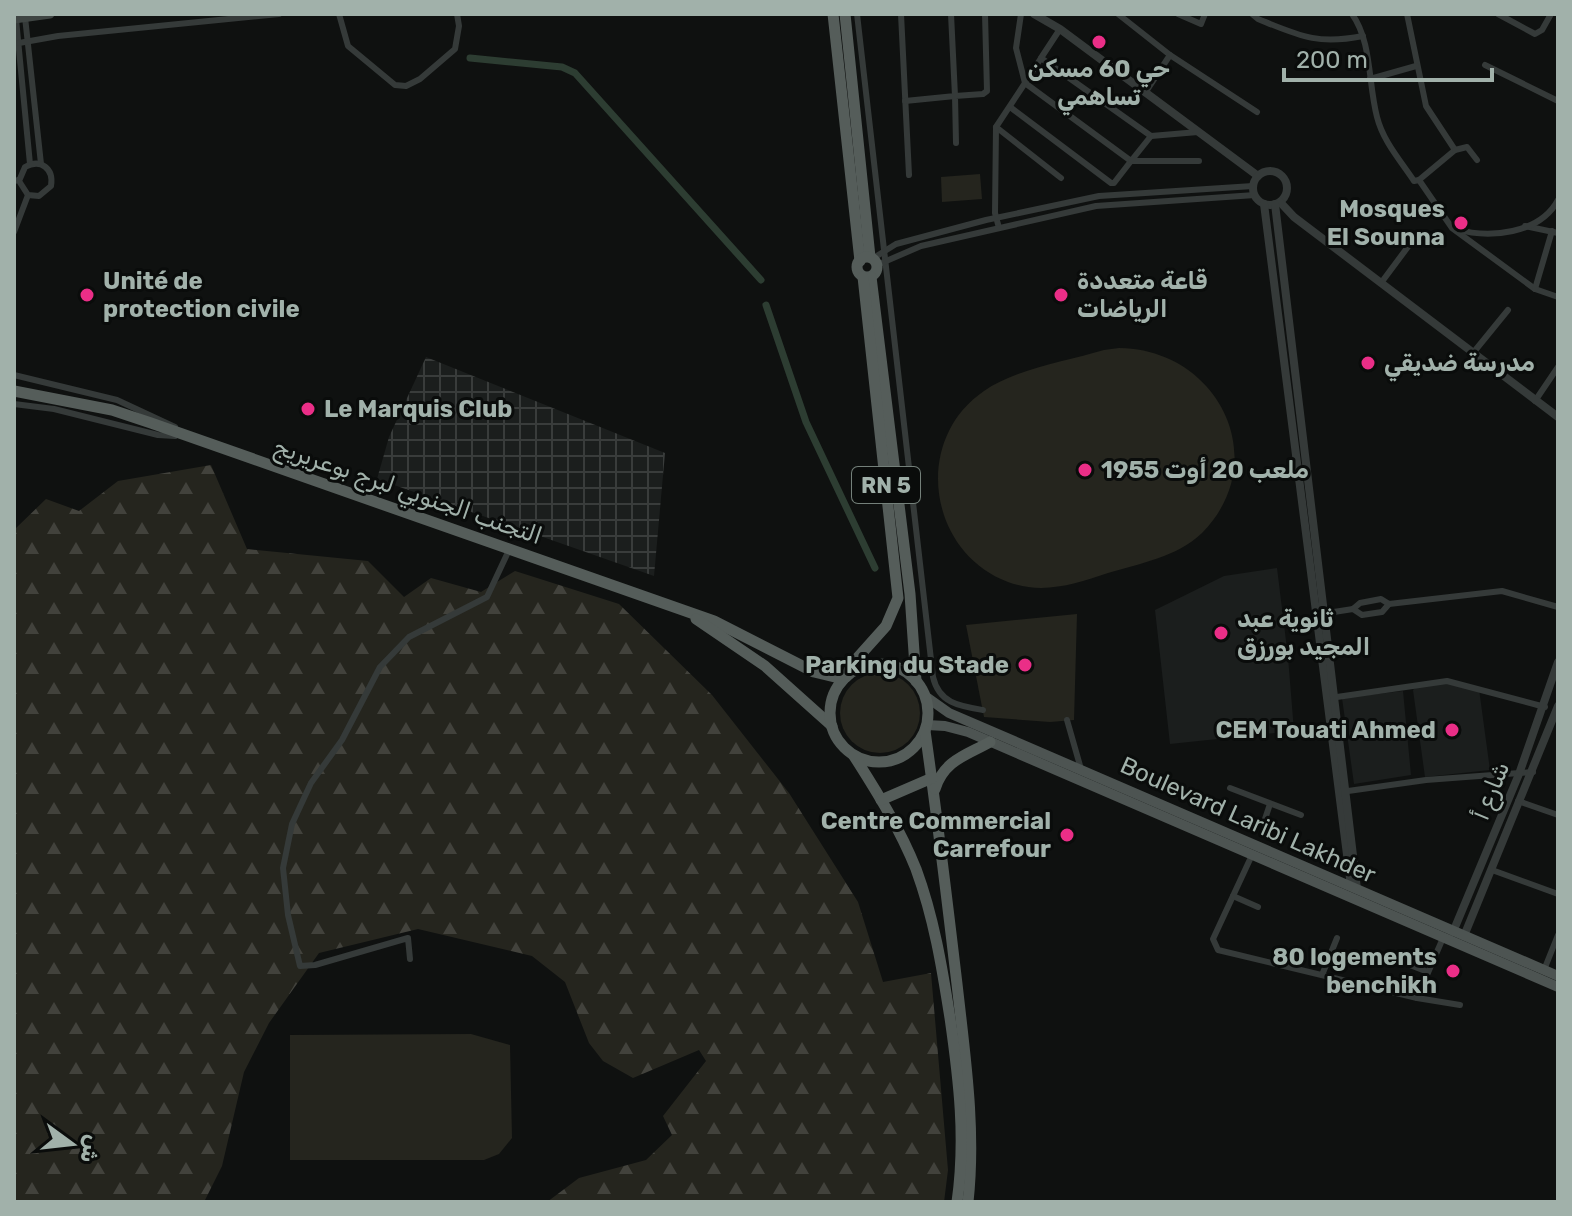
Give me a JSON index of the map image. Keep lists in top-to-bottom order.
{
  "streets": {
    "highway": ["RN 5", "التجنب الجنوبي لبرج بوعريريج"],
    "main road": ["Boulevard Laribi Lakhder"],
    "street": ["شارع أ"]
  },
  "crossings": [
    ["RN 5", "التجنب الجنوبي لبرج بوعريريج"],
    ["RN 5", "Boulevard Laribi Lakhder"],
    ["التجنب الجنوبي لبرج بوعريريج", "Boulevard Laribi Lakhder"],
    ["شارع أ", "Boulevard Laribi Lakhder"]
  ],
  "places": [
    "حي 60 مسكن تساهمي",
    "Mosques El Sounna",
    "Unité de protection civile",
    "قاعة متعددة الرياضات",
    "مدرسة ضديقي",
    "Le Marquis Club",
    "ملعب 20 أوت 1955",
    "ثانوية عبد المجيد بورزق",
    "Parking du Stade",
    "CEM Touati Ahmed",
    "Centre Commercial Carrefour",
    "80 logements benchikh"
  ],
  "scale_bar": "200 m",
  "north": "right"
}
